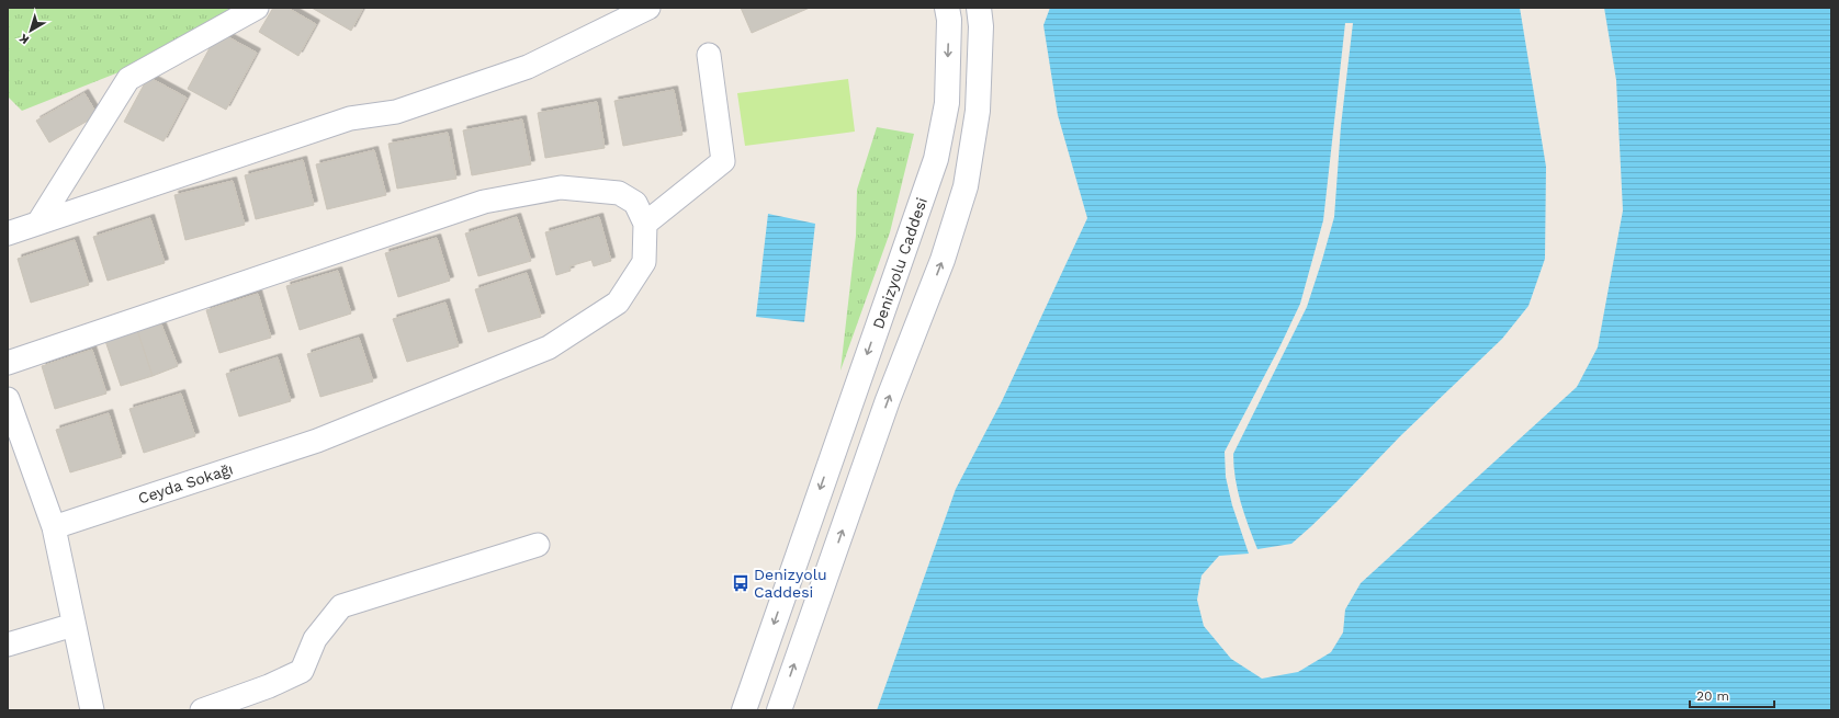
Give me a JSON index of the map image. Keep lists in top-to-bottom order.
{
  "streets": {
    "street": ["Denizyolu Caddesi", "Ceyda Sokağı"]
  },
  "places": {
    "bus stop": ["Denizyolu Caddesi"]
  },
  "scale_bar": "20 m",
  "north": "bottom left"
}
